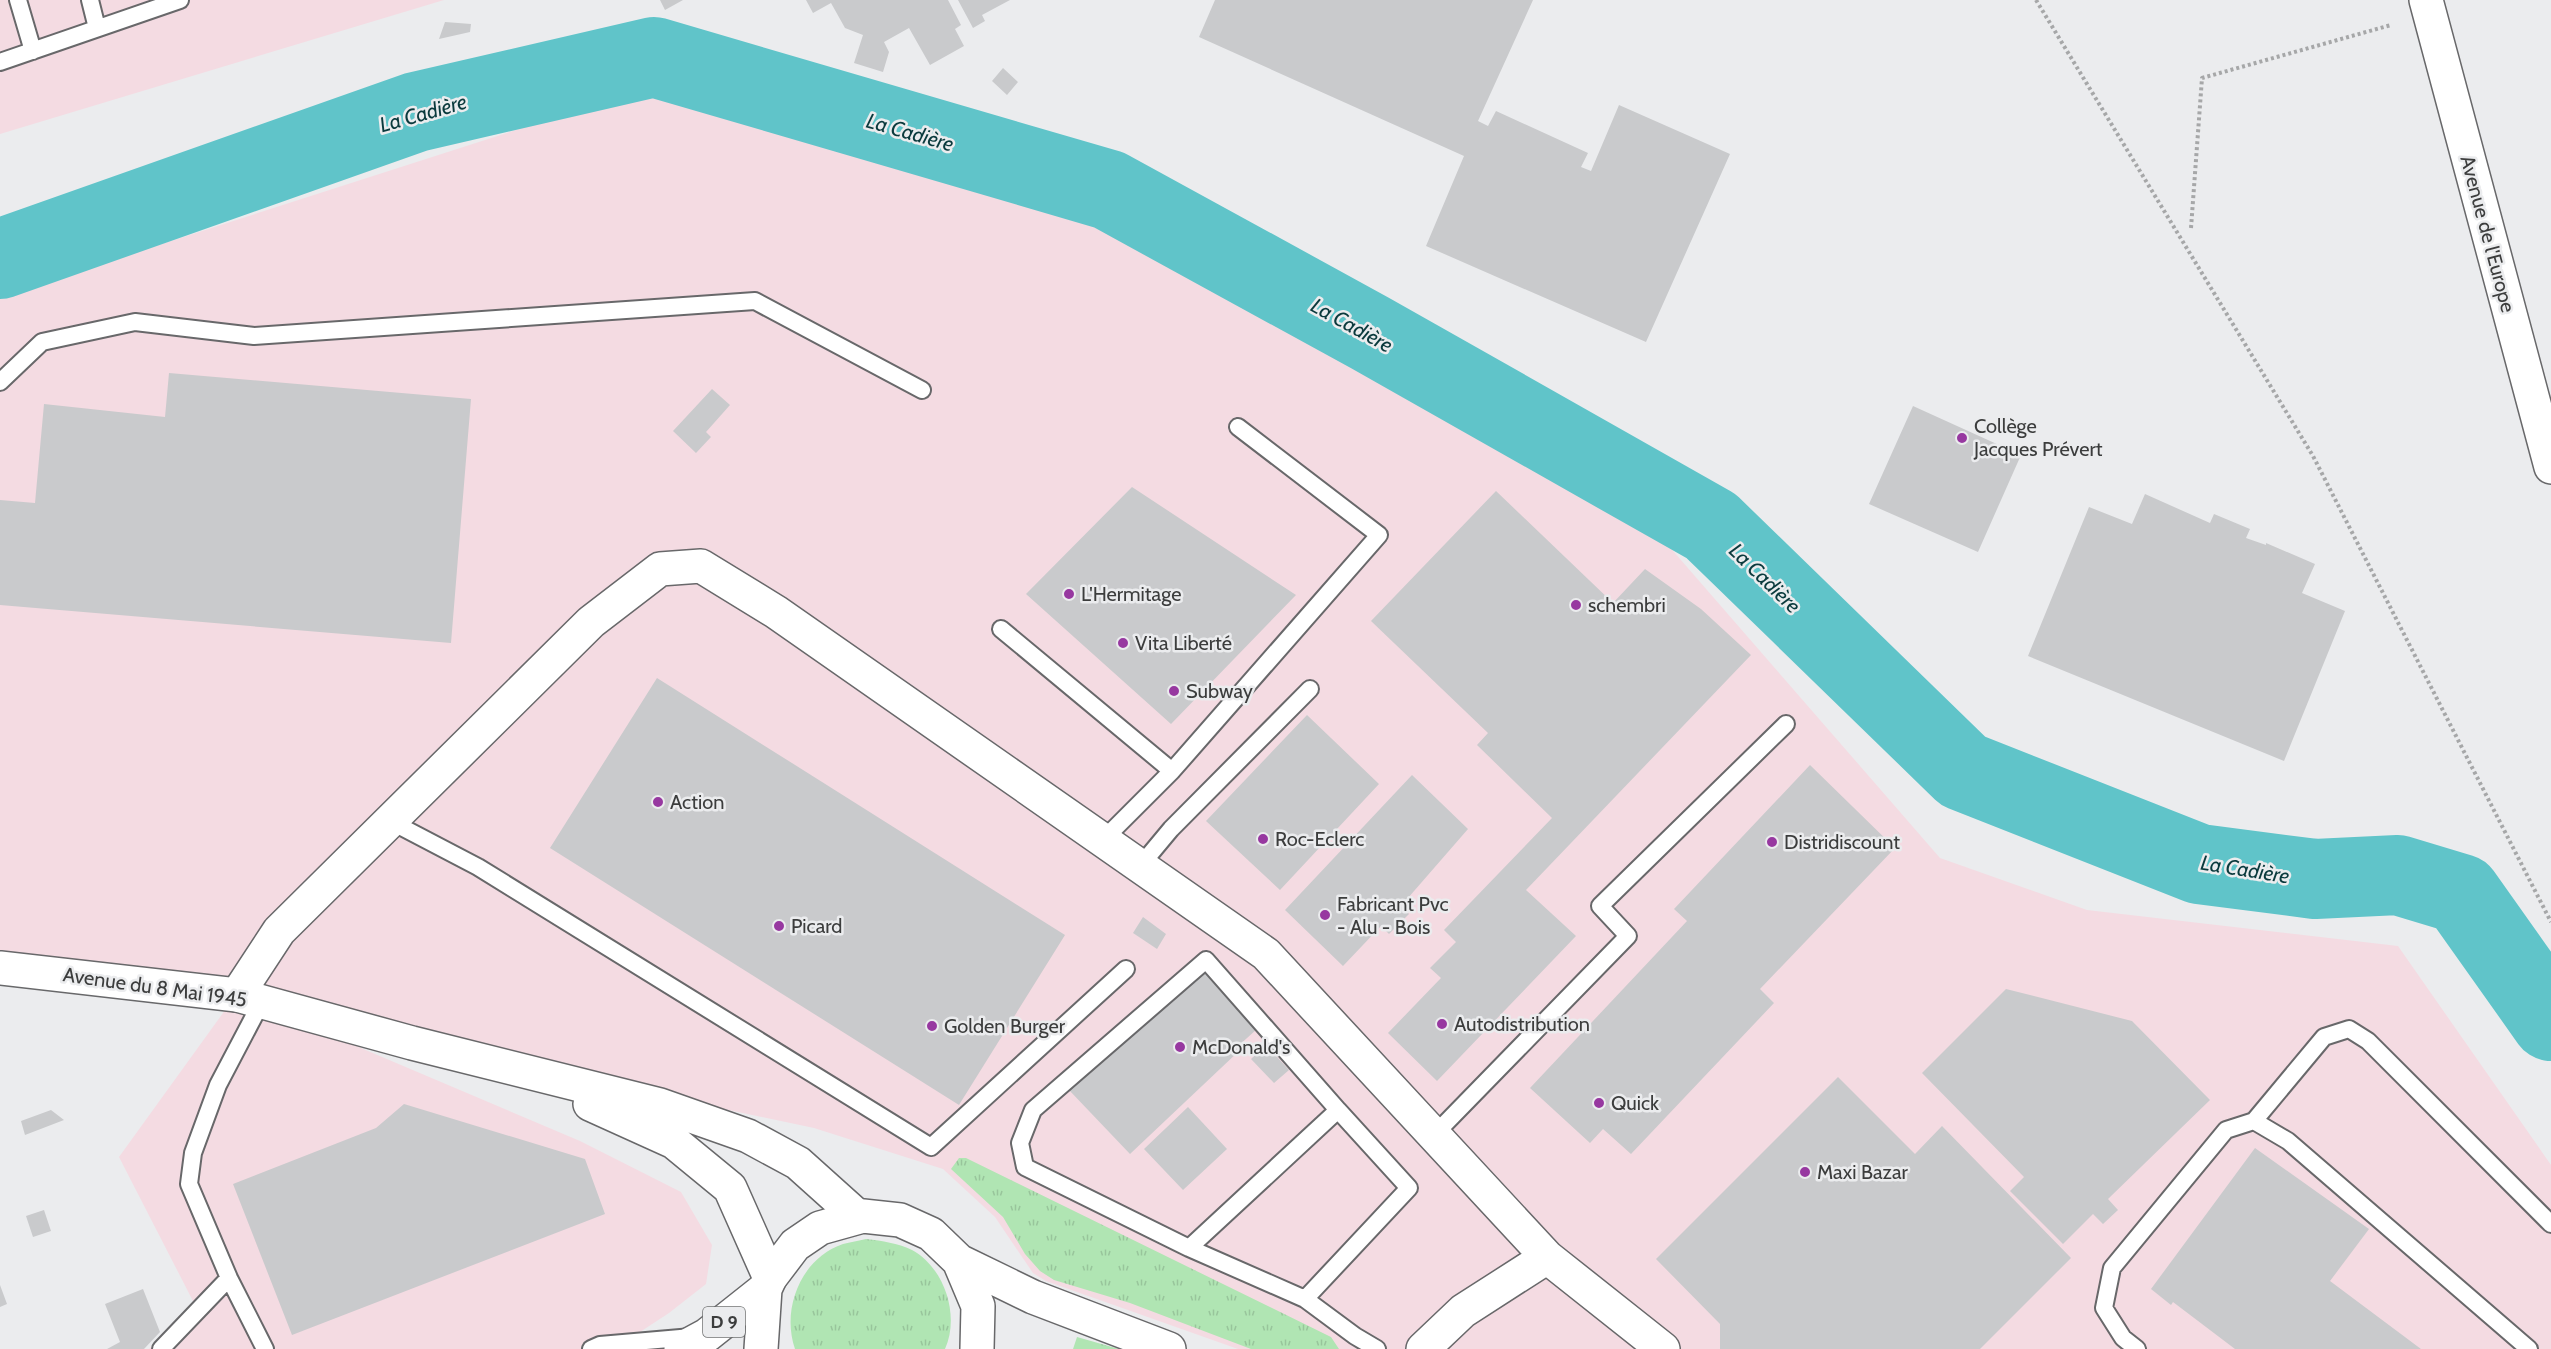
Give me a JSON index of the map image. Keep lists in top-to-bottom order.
{
  "streets": {
    "street": ["Avenue de l'Europe", "Avenue du 8 Mai 1945", "D 9"]
  },
  "water": ["La Cadière"],
  "places": [
    "Collège Jacques Prévert",
    "L'Hermitage",
    "schembri",
    "Vita Liberté",
    "Subway",
    "Action",
    "Roc-Eclerc",
    "Distridiscount",
    "Fabricant Pvc - Alu - Bois",
    "Picard",
    "Autodistribution",
    "Golden Burger",
    "McDonald's",
    "Quick",
    "Maxi Bazar"
  ]
}
